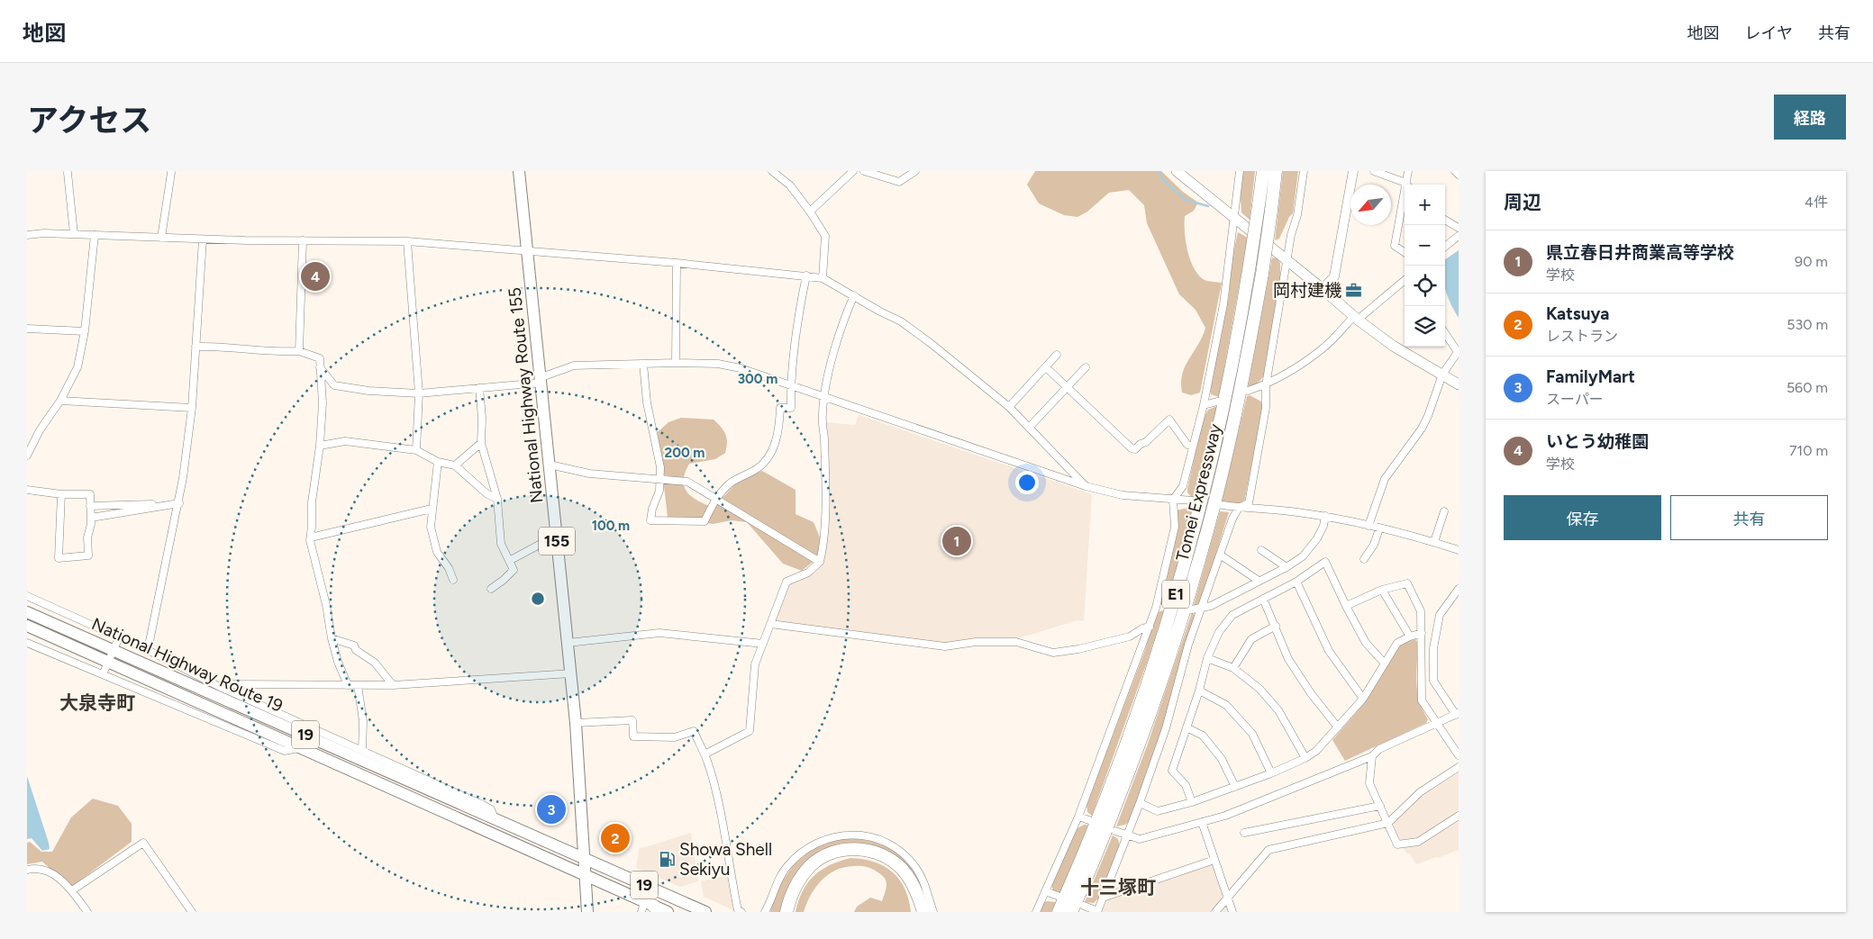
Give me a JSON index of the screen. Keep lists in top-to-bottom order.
{
  "streets": {
    "highway": [
      "National Highway Route 155",
      "Tomei Expressway",
      "155",
      "E1",
      "National Highway Route 19",
      "19"
    ]
  },
  "crossings": [
    ["National Highway Route 155", "National Highway Route 19"]
  ],
  "districts": ["大泉寺町", "十三塚町"],
  "places": {
    "office": ["岡村建機"],
    "fuel station": ["Showa Shell Sekiyu"]
  },
  "north": "bottom left",
  "page": {
    "header": "地図",
    "nav": ["地図", "レイヤ", "共有"],
    "title": "アクセス",
    "buttons": [
      "経路",
      ["保存", "共有"]
    ],
    "heading": ["周辺", "4件"],
    "map_buttons": ["+", "−"],
    "list": [
      {
        "mark": "1",
        "name": "県立春日井商業高等学校",
        "note": "学校",
        "value": "90 m"
      },
      {
        "mark": "2",
        "name": "Katsuya",
        "note": "レストラン",
        "value": "530 m"
      },
      {
        "mark": "3",
        "name": "FamilyMart",
        "note": "スーパー",
        "value": "560 m"
      },
      {
        "mark": "4",
        "name": "いとう幼稚園",
        "note": "学校",
        "value": "710 m"
      }
    ],
    "pins": [
      "4",
      "1",
      "3",
      "2"
    ]
  },
  "rings": ["300 m", "200 m", "100 m"]
}
